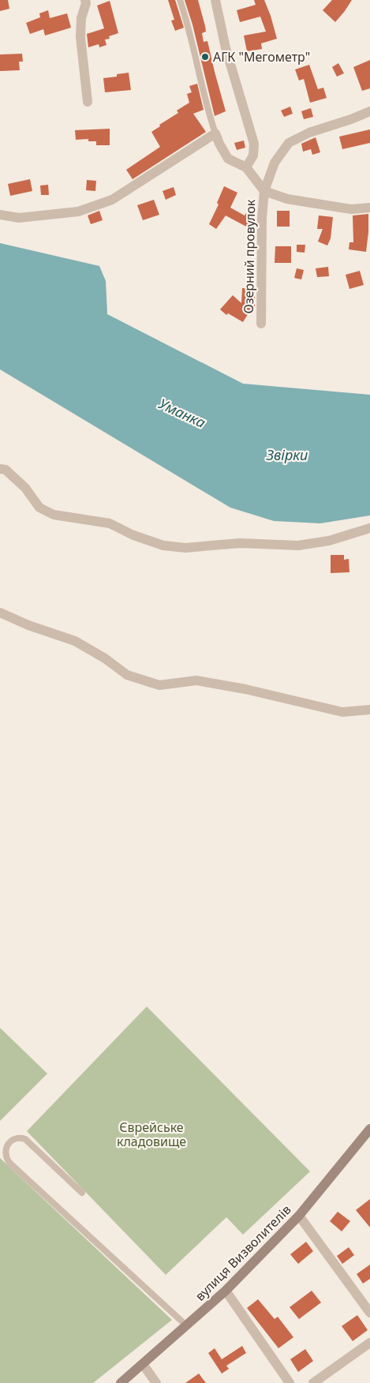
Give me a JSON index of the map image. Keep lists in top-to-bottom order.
{
  "streets": {
    "main road": ["вулиця Визволителів"],
    "street": ["Озерний провулок"]
  },
  "water": ["Уманка", "Звірки"],
  "parks": ["Єврейське кладовище"],
  "places": ["АГК \"Мегометр\""]
}
